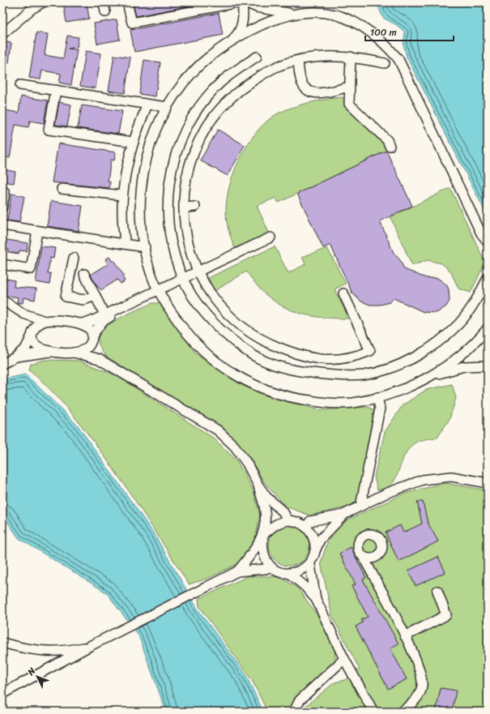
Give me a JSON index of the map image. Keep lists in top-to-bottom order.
{
  "scale_bar": "100 m",
  "north": "top left"
}
